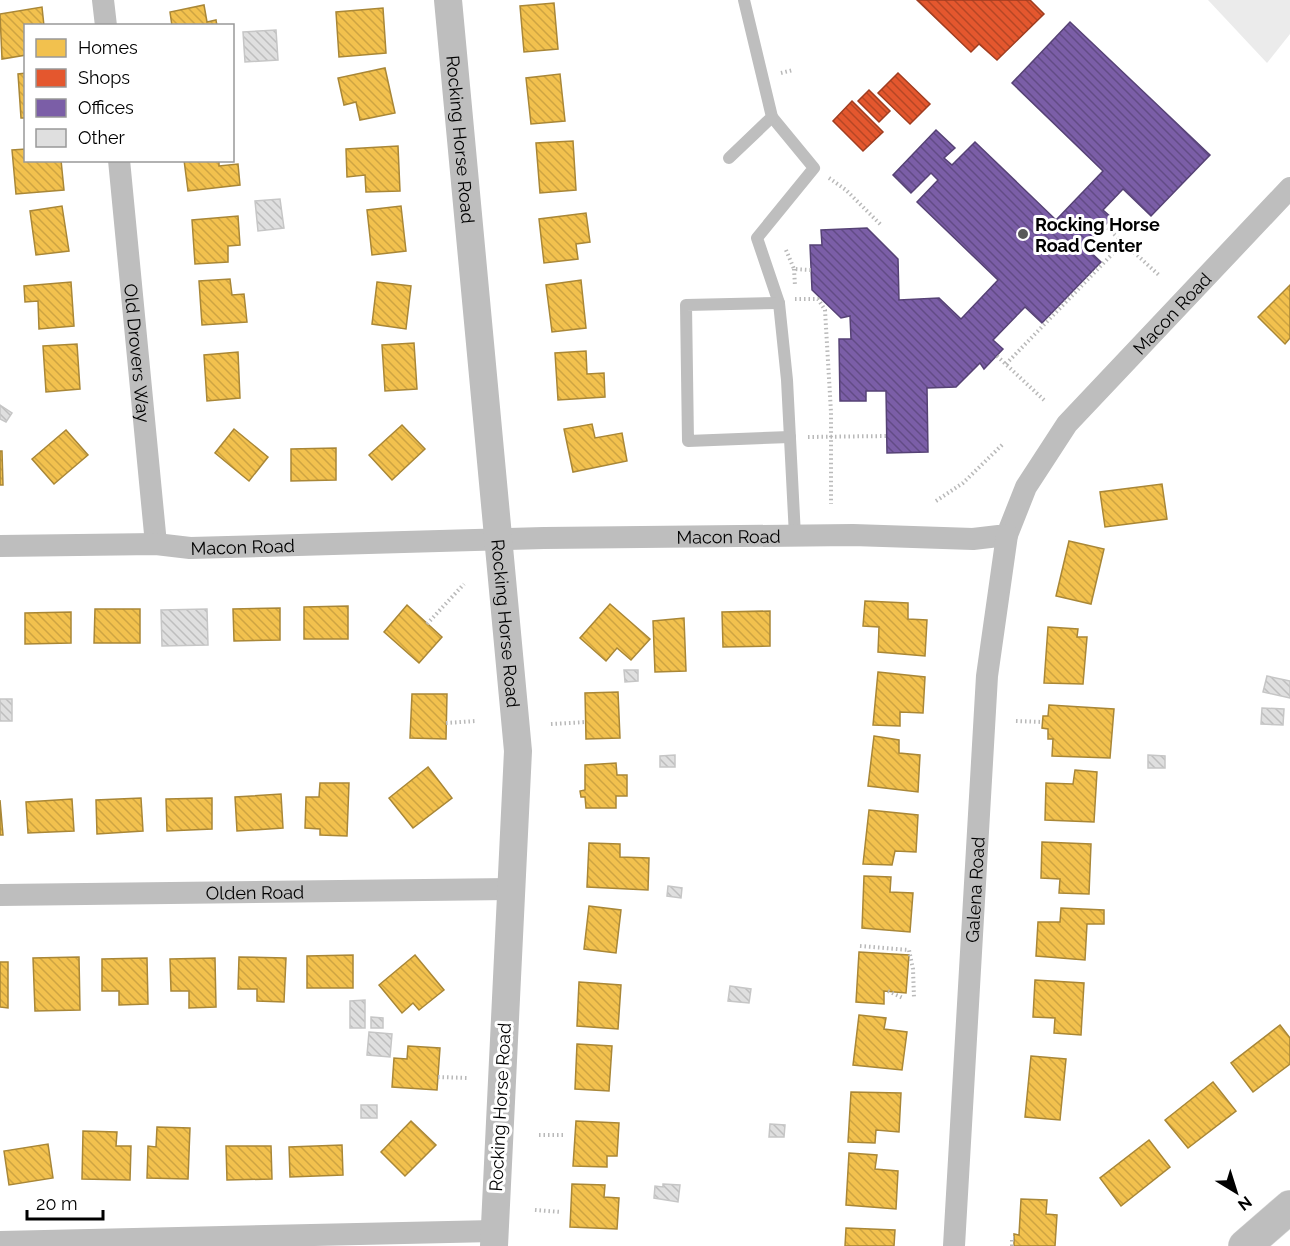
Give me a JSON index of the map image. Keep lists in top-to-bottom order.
{
  "streets": {
    "street": [
      "Rocking Horse Road",
      "Macon Road",
      "Old Drovers Way",
      "Galena Road",
      "Olden Road"
    ]
  },
  "crossings": [
    ["Rocking Horse Road", "Macon Road"],
    ["Rocking Horse Road", "Olden Road"],
    ["Macon Road", "Old Drovers Way"],
    ["Macon Road", "Galena Road"]
  ],
  "places": ["Rocking Horse Road Center"],
  "legend": [
    "Homes",
    "Shops",
    "Offices",
    "Other"
  ],
  "scale_bar": "20 m",
  "north": "bottom right"
}
